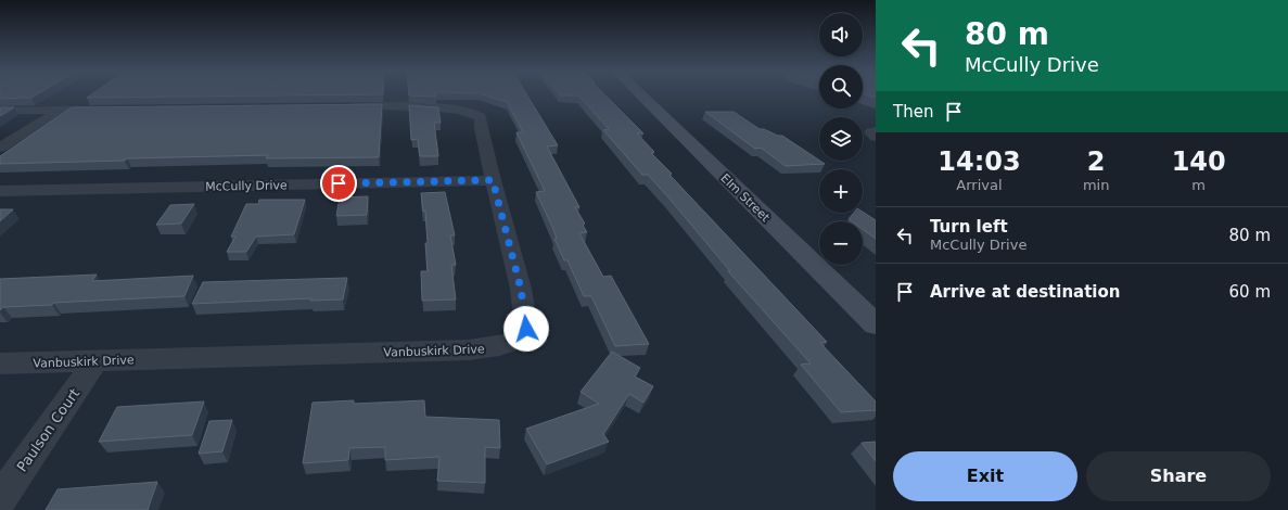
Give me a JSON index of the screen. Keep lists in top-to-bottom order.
{
  "streets": {
    "main road": ["Elm Street"],
    "street": ["McCully Drive", "Vanbuskirk Drive", "Paulson Court"]
  },
  "crossings": [
    ["McCully Drive", "Vanbuskirk Drive"],
    ["Vanbuskirk Drive", "Paulson Court"]
  ],
  "page": {
    "turn": ["80 m", "McCully Drive"],
    "map_buttons": ["+", "−"],
    "then": "Then",
    "eta": [
      "14:03",
      "Arrival",
      "2",
      "min",
      "140",
      "m"
    ],
    "list": [
      {
        "name": "Turn left",
        "note": "McCully Drive",
        "value": "80 m"
      },
      {
        "name": "Arrive at destination",
        "value": "60 m"
      }
    ],
    "buttons": ["Exit", "Share"]
  }
}
